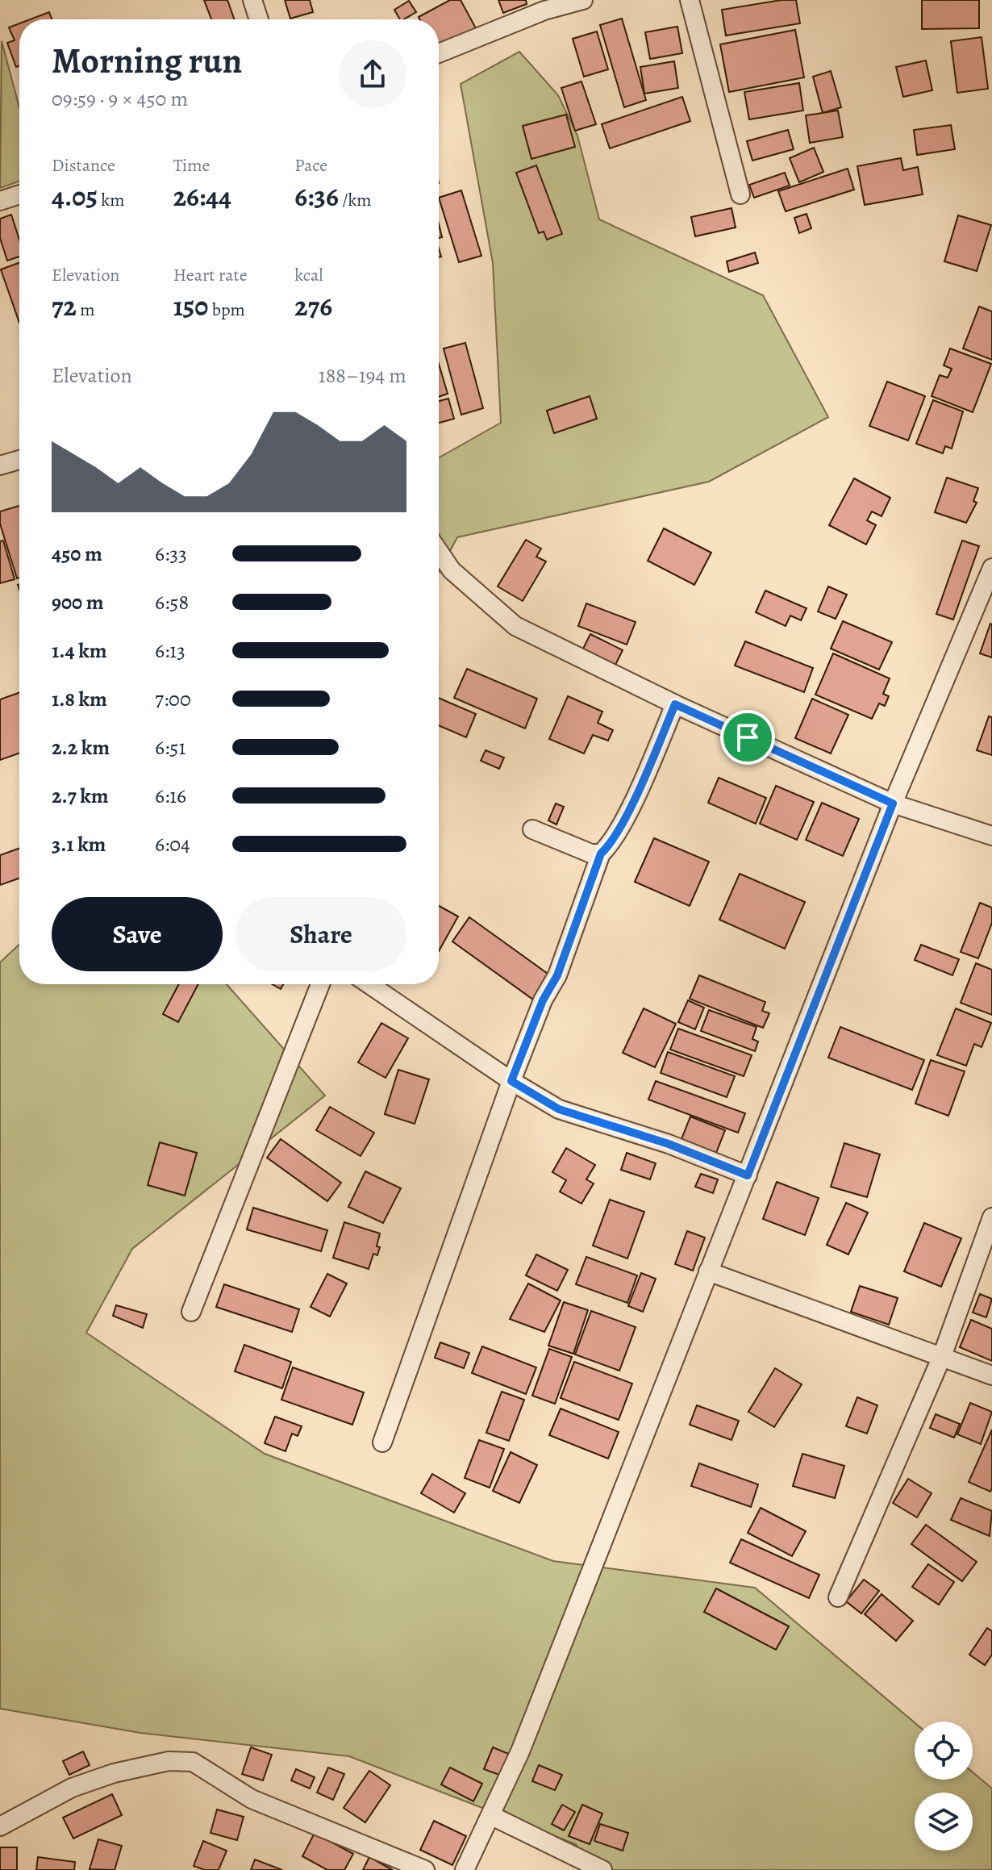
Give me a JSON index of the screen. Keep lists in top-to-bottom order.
{
  "page": {
    "heading": ["Morning run", "09:59 · 9 × 450 m"],
    "stats": [
      ["Distance", "4.05 km"],
      ["Time", "26:44"],
      ["Pace", "6:36 /km"],
      ["Elevation", "72 m"],
      ["Heart rate", "150 bpm"],
      ["kcal", "276"]
    ],
    "chart": ["Elevation", "188–194 m"],
    "list": [
      {
        "name": "450 m",
        "note": "6:33"
      },
      {
        "name": "900 m",
        "note": "6:58"
      },
      {
        "name": "1.4 km",
        "note": "6:13"
      },
      {
        "name": "1.8 km",
        "note": "7:00"
      },
      {
        "name": "2.2 km",
        "note": "6:51"
      },
      {
        "name": "2.7 km",
        "note": "6:16"
      },
      {
        "name": "3.1 km",
        "note": "6:04"
      }
    ],
    "buttons": ["Save", "Share"]
  }
}
